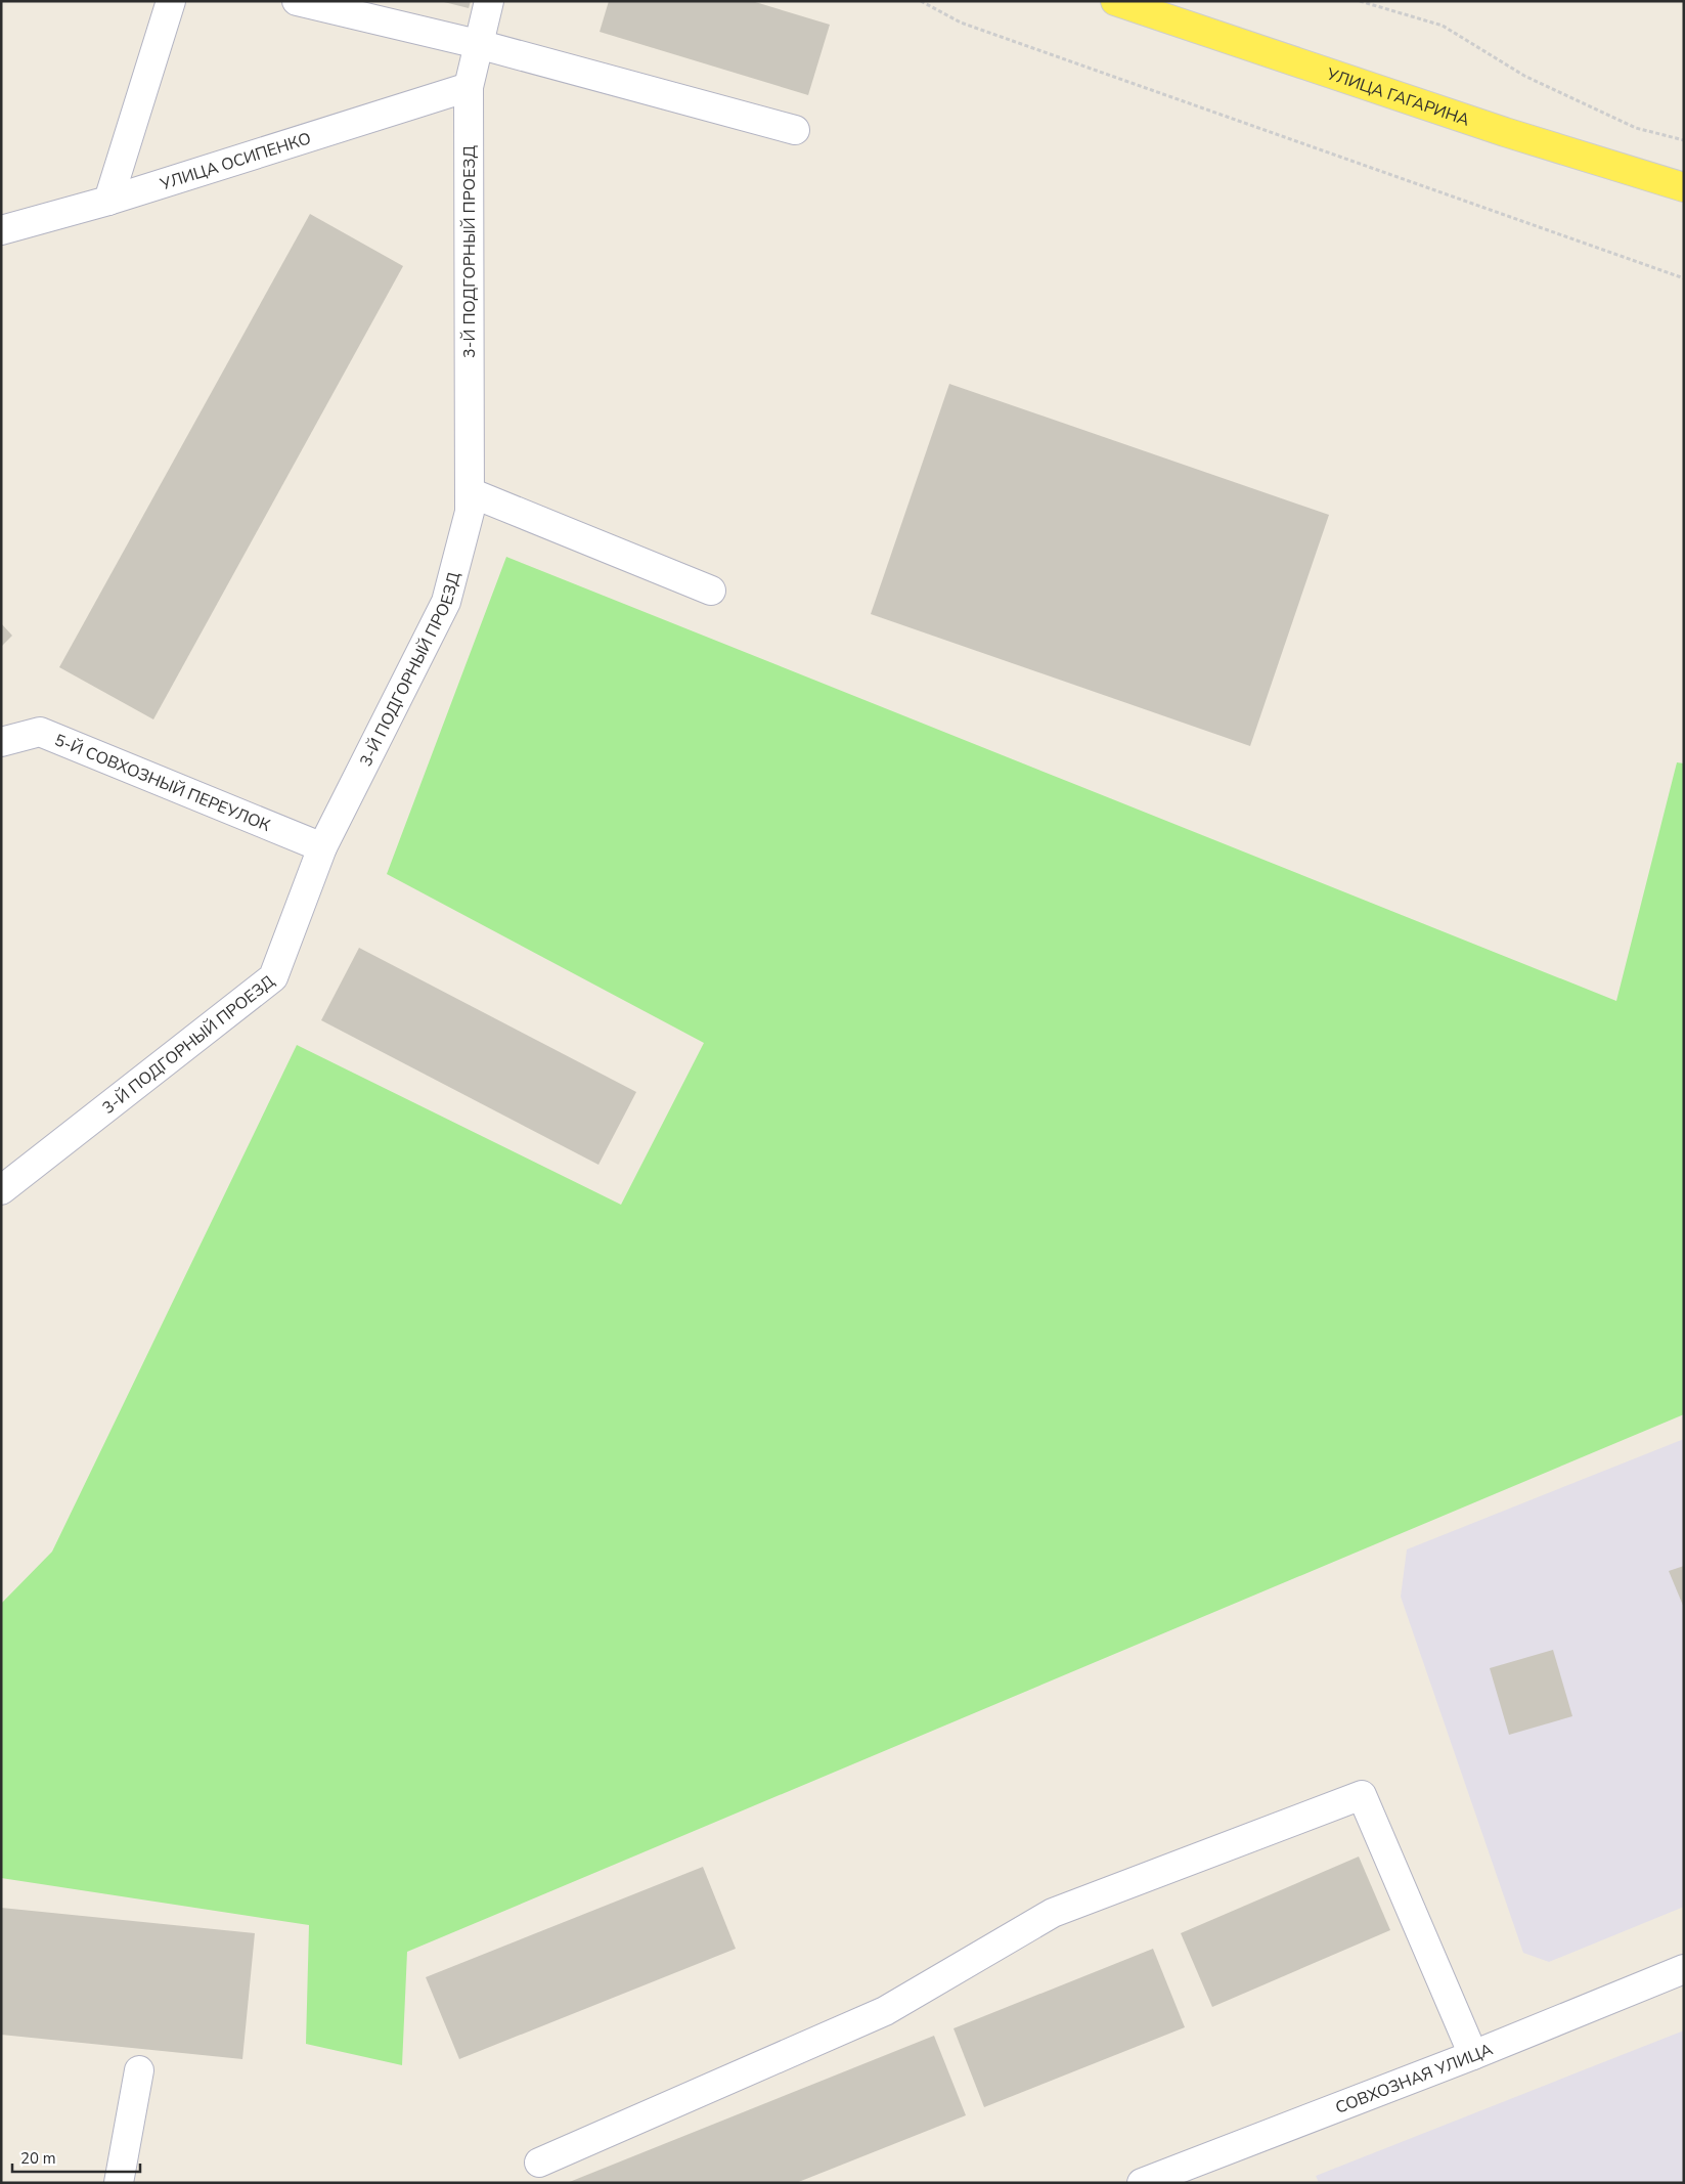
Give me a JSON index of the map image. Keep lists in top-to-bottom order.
{
  "streets": {
    "main road": ["УЛИЦА ГАГАРИНА"],
    "street": [
      "УЛИЦА ОСИПЕНКО",
      "3-Й ПОДГОРНЫЙ ПРОЕЗД",
      "5-Й СОВХОЗНЫЙ ПЕРЕУЛОК",
      "СОВХОЗНАЯ УЛИЦА"
    ]
  },
  "crossings": [
    ["УЛИЦА ОСИПЕНКО", "3-Й ПОДГОРНЫЙ ПРОЕЗД"],
    ["3-Й ПОДГОРНЫЙ ПРОЕЗД", "5-Й СОВХОЗНЫЙ ПЕРЕУЛОК"]
  ],
  "scale_bar": "20 m"
}
